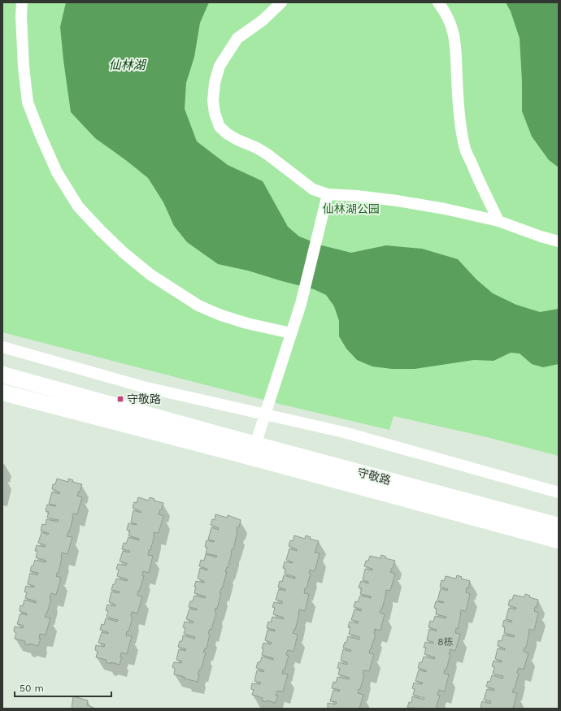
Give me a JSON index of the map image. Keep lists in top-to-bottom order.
{
  "streets": {
    "main road": ["守敬路"]
  },
  "water": ["仙林湖"],
  "parks": ["仙林湖公园"],
  "places": {
    "transit": ["守敬路"]
  },
  "house_numbers": ["8栋"],
  "scale_bar": "50 m"
}
